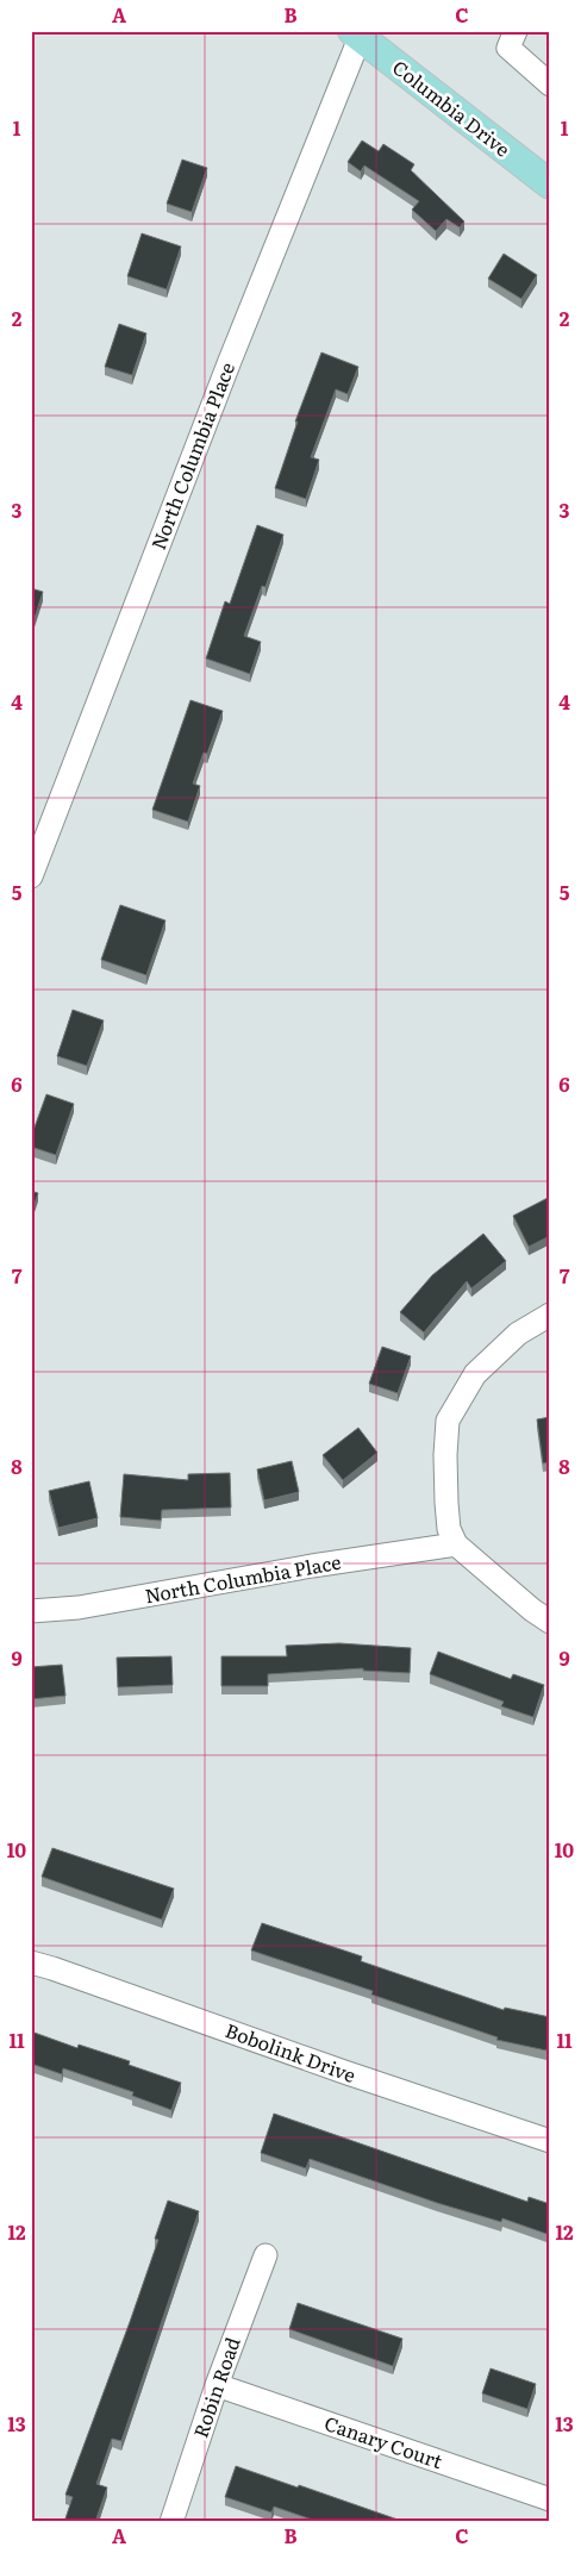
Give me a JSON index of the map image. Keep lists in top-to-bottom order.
{
  "streets": {
    "main road": ["Columbia Drive"],
    "street": [
      "North Columbia Place",
      "Bobolink Drive",
      "Robin Road",
      "Canary Court"
    ]
  },
  "crossings": [
    ["Columbia Drive", "North Columbia Place"],
    ["Robin Road", "Canary Court"]
  ],
  "grid": {
    "columns": ["A", "B", "C"],
    "rows": [
      "1",
      "2",
      "3",
      "4",
      "5",
      "6",
      "7",
      "8",
      "9",
      "10",
      "11",
      "12",
      "13"
    ]
  }
}
